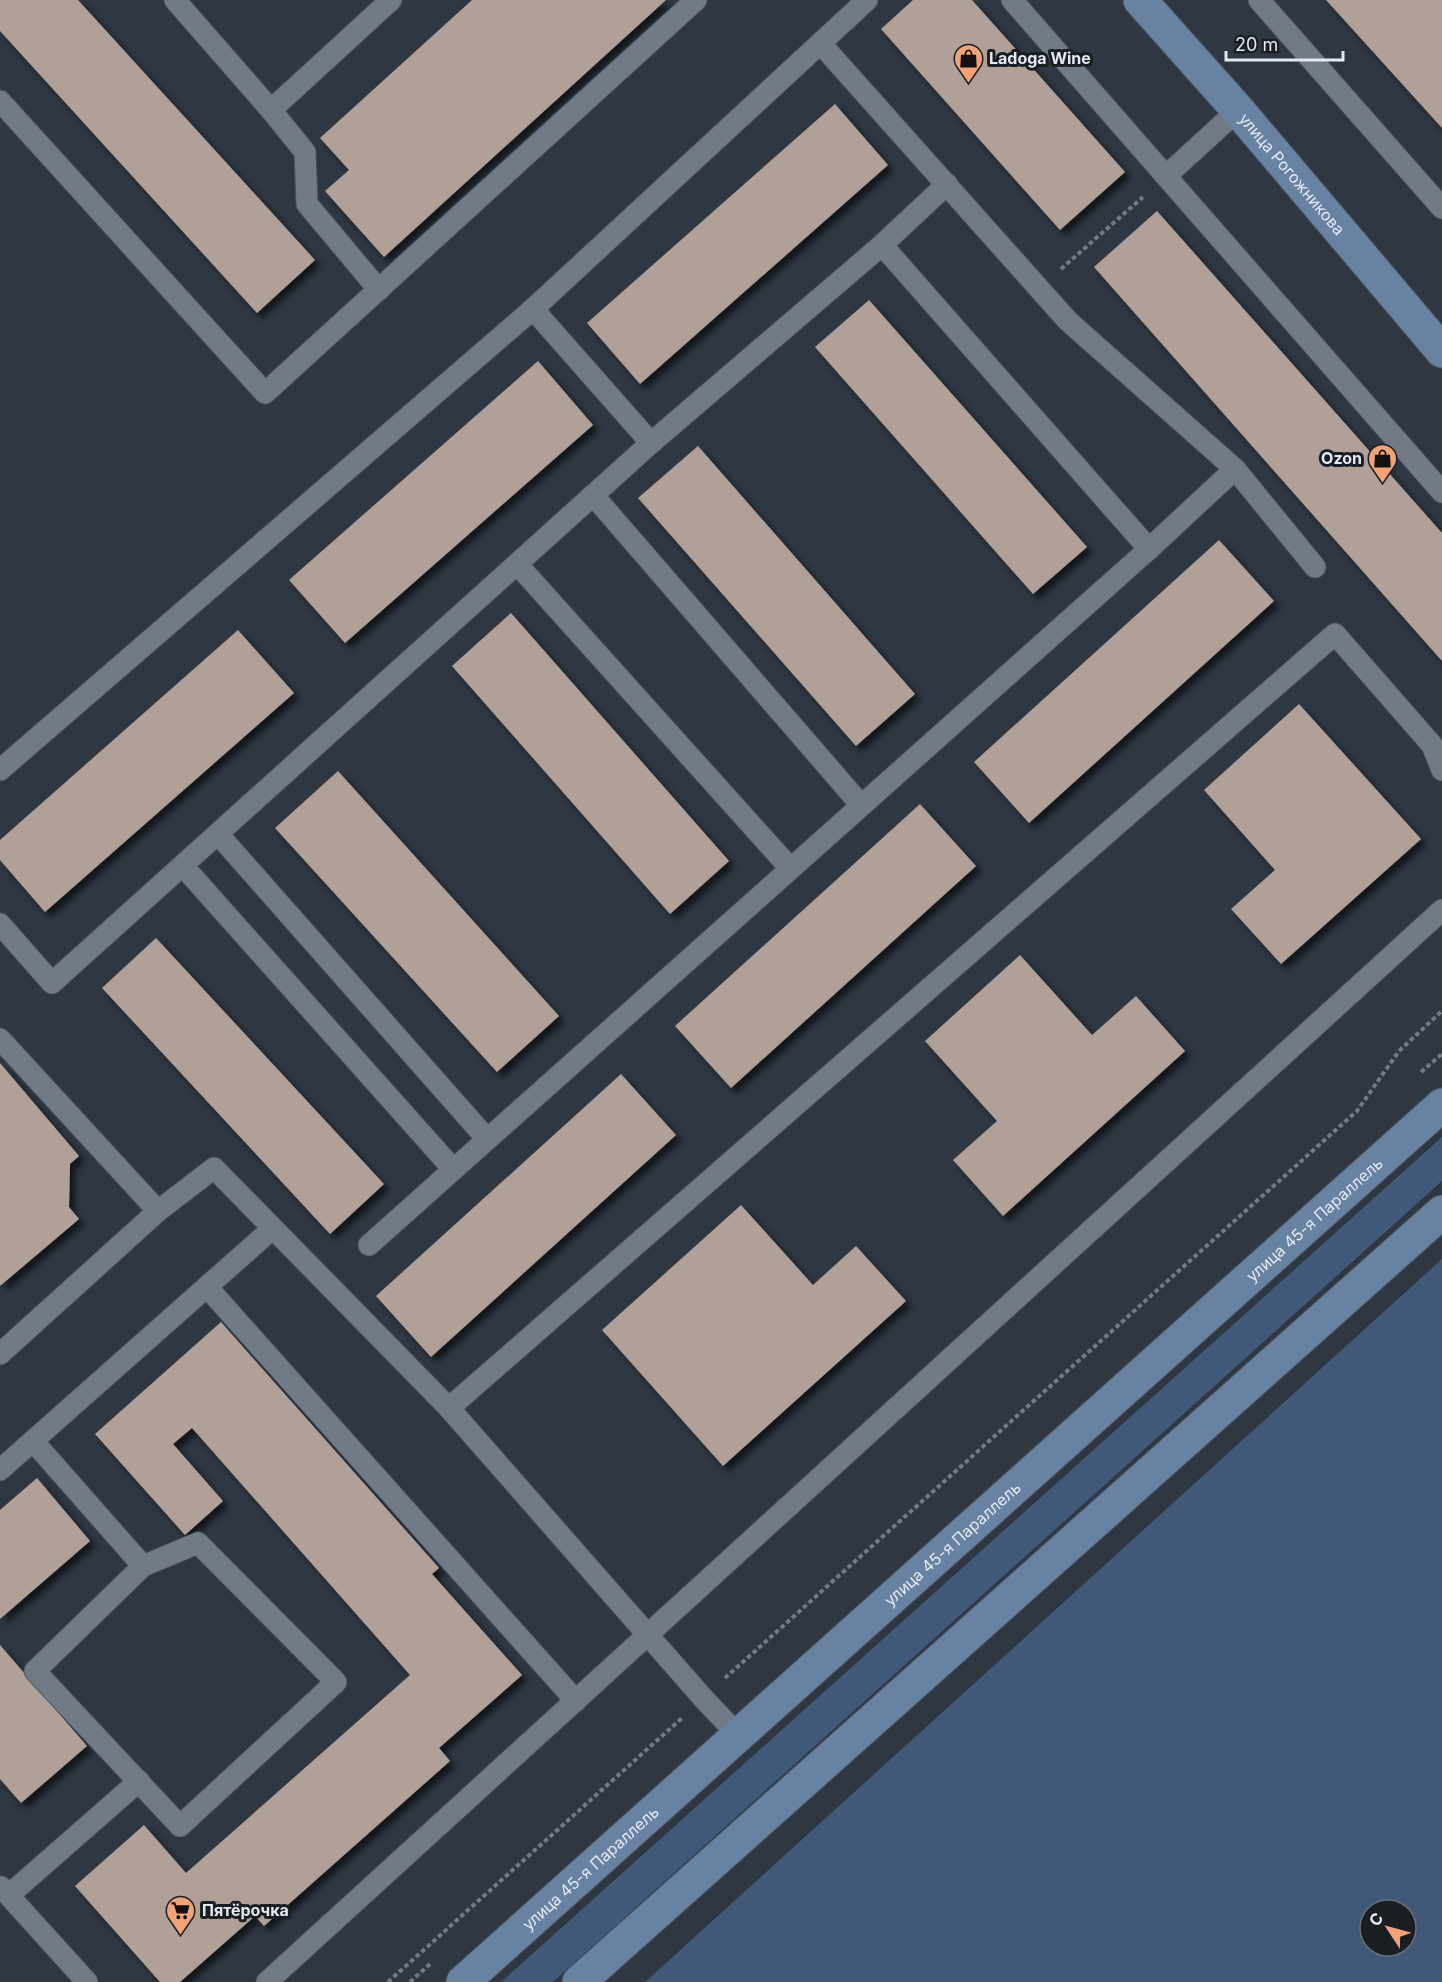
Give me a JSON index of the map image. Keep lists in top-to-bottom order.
{
  "streets": {
    "main road": ["улица Рогожникова", "улица 45-я Параллель"]
  },
  "places": {
    "shop": ["Ladoga Wine", "Ozon"],
    "supermarket": ["Пятёрочка"]
  },
  "scale_bar": "20 m",
  "north": "top left"
}
